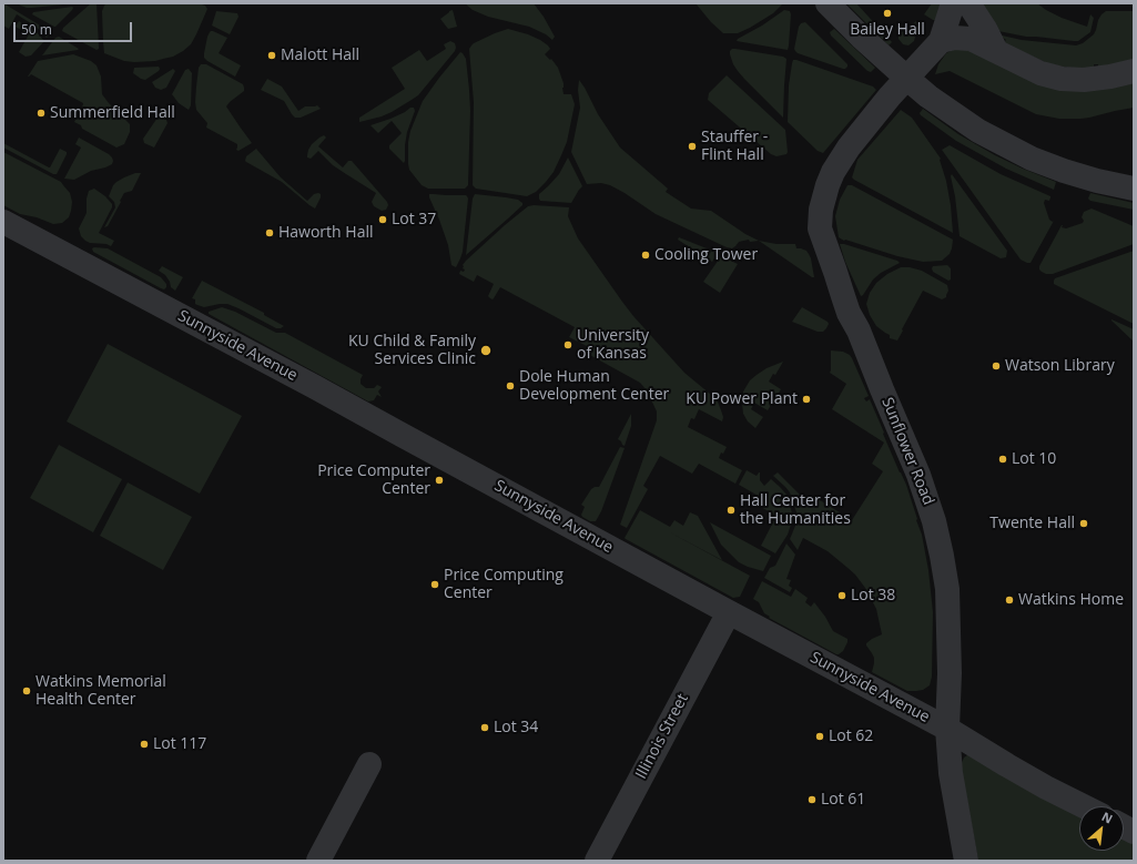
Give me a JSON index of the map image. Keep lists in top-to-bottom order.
{
  "streets": {
    "street": ["Sunnyside Avenue", "Sunflower Road", "Illinois Street"]
  },
  "crossings": [
    ["Sunnyside Avenue", "Sunflower Road"],
    ["Sunnyside Avenue", "Illinois Street"]
  ],
  "places": [
    "Bailey Hall",
    "Malott Hall",
    "Summerfield Hall",
    "Stauffer - Flint Hall",
    "Lot 37",
    "Haworth Hall",
    "Cooling Tower",
    "University of Kansas",
    "KU Child & Family Services Clinic",
    "Watson Library",
    "Dole Human Development Center",
    "KU Power Plant",
    "Lot 10",
    "Price Computer Center",
    "Hall Center for the Humanities",
    "Twente Hall",
    "Price Computing Center",
    "Lot 38",
    "Watkins Home",
    "Watkins Memorial Health Center",
    "Lot 34",
    "Lot 62",
    "Lot 117",
    "Lot 61"
  ],
  "scale_bar": "50 m",
  "north": "top right"
}
